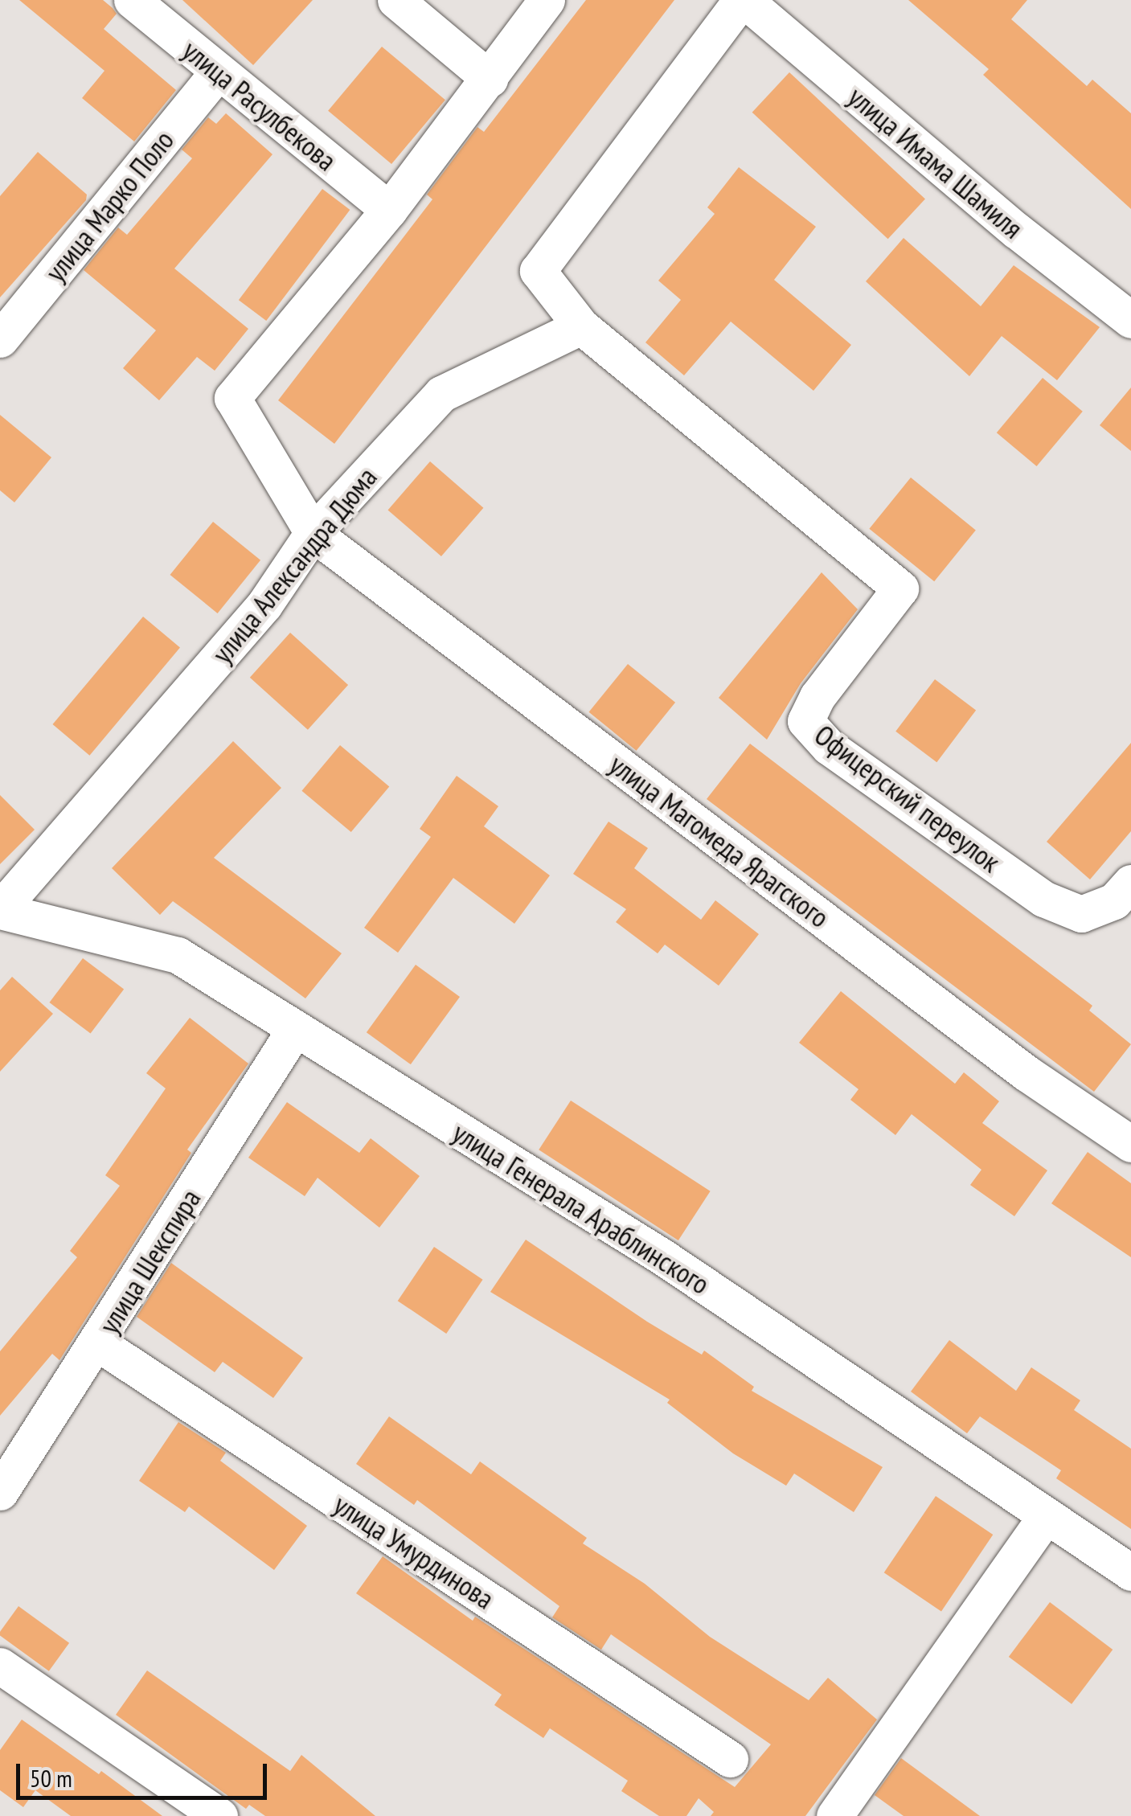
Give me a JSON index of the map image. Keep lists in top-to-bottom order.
{
  "streets": {
    "street": [
      "улица Расулбекова",
      "улица Имама Шамиля",
      "улица Марко Поло",
      "улица Александра Дюма",
      "Офицерский переулок",
      "улица Магомеда Ярагского",
      "улица Генерала Араблинского",
      "улица Шекспира",
      "улица Умурдинова"
    ]
  },
  "crossings": [
    ["улица Расулбекова", "улица Марко Поло"],
    ["улица Александра Дюма", "Офицерский переулок"],
    ["улица Александра Дюма", "улица Магомеда Ярагского"],
    ["улица Александра Дюма", "улица Генерала Араблинского"],
    ["улица Генерала Араблинского", "улица Шекспира"],
    ["улица Шекспира", "улица Умурдинова"]
  ],
  "scale_bar": "50 m"
}
